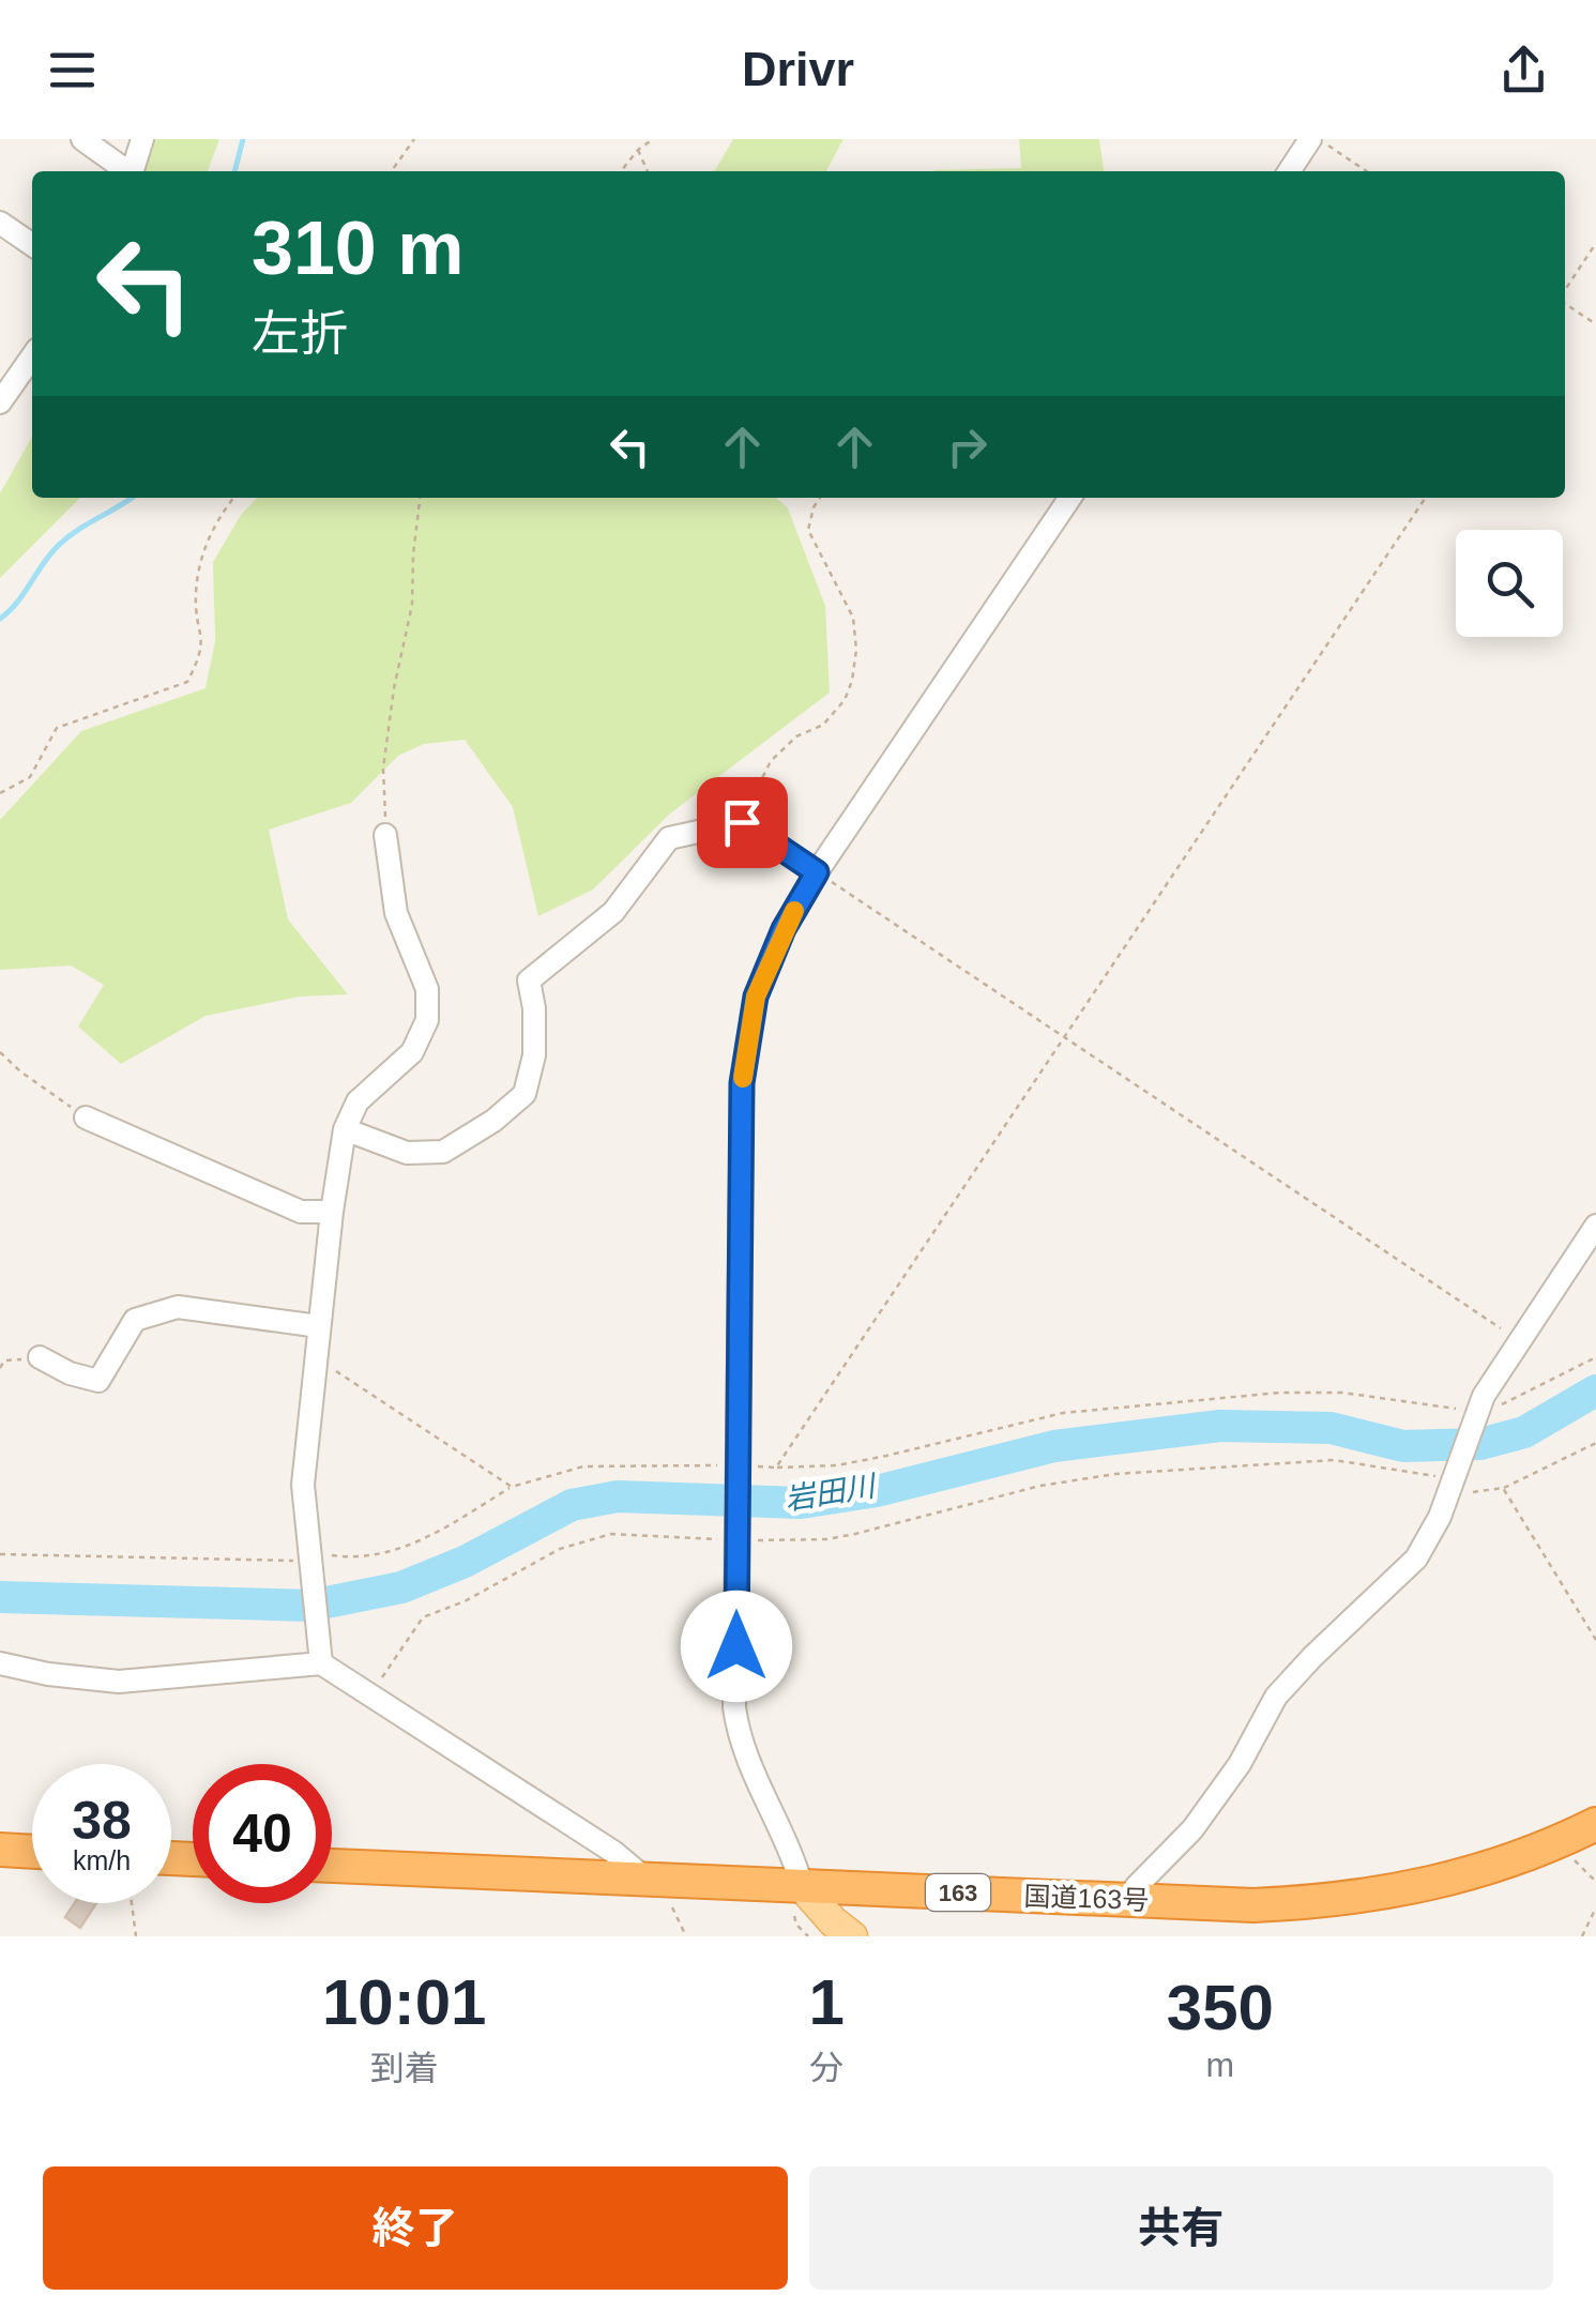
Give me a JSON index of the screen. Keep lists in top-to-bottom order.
{
  "streets": {
    "highway": ["163", "国道163号"]
  },
  "water": ["岩田川"],
  "page": {
    "header": "Drivr",
    "turn": ["310 m", "左折"],
    "speed": "38 km/h",
    "limit": "40",
    "eta": [
      "10:01",
      "到着",
      "1",
      "分",
      "350",
      "m"
    ],
    "buttons": ["終了", "共有"]
  }
}
